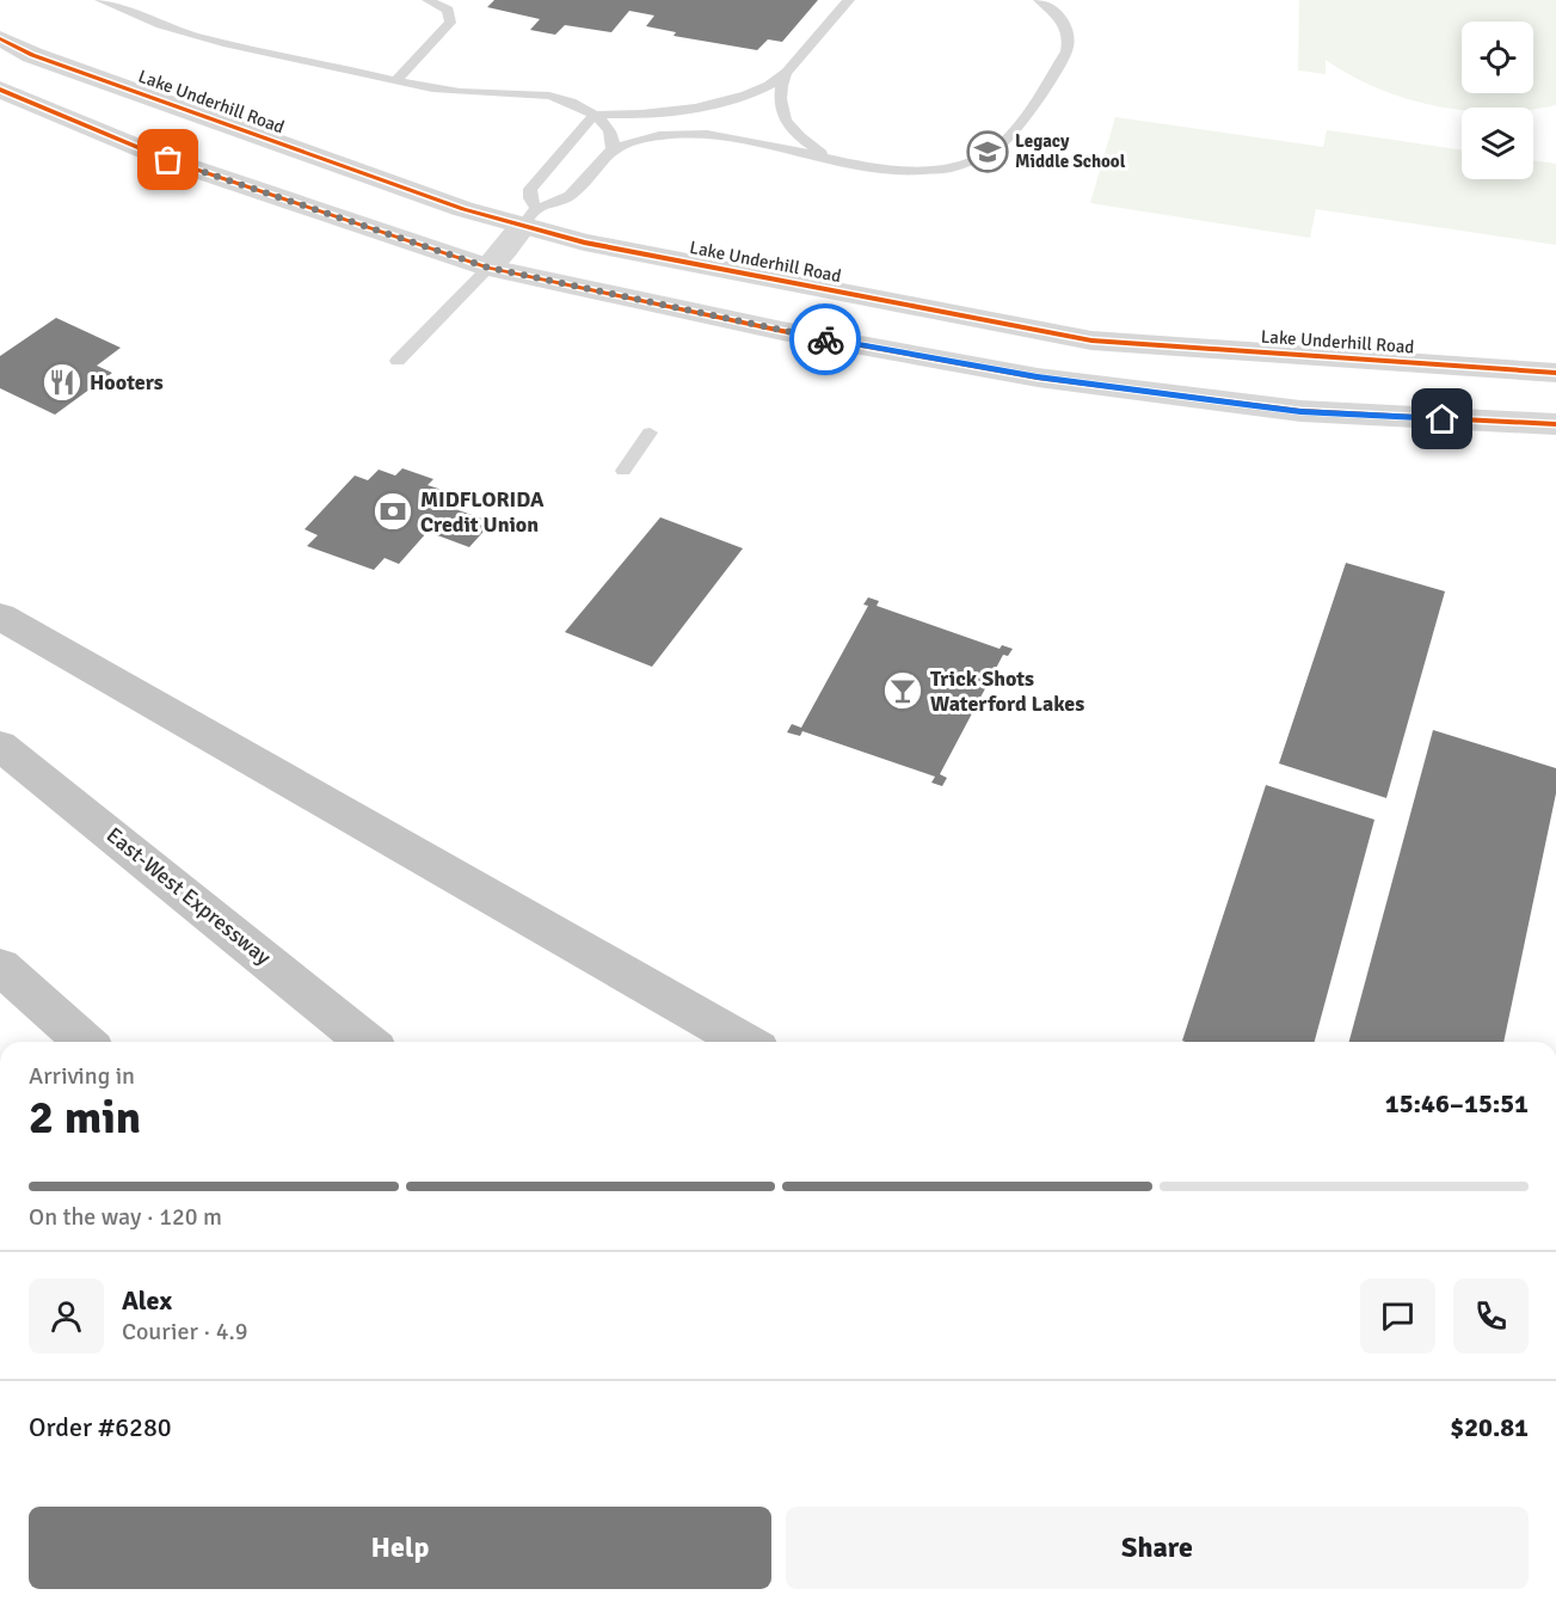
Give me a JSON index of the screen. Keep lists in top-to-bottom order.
{
  "streets": {
    "highway": ["East-West Expressway"],
    "street": ["Lake Underhill Road"]
  },
  "places": {
    "school or university": ["Legacy Middle School"],
    "restaurant": ["Hooters"],
    "bank": ["MIDFLORIDA Credit Union"],
    "bar": ["Trick Shots Waterford Lakes"]
  },
  "page": {
    "heading": ["2 min", "Arriving in", "15:46–15:51"],
    "panel": [
      "Alex",
      "Courier · 4.9",
      "Order #6280",
      "$20.81"
    ],
    "bar": "On the way · 120 m",
    "buttons": ["Help", "Share"]
  }
}
